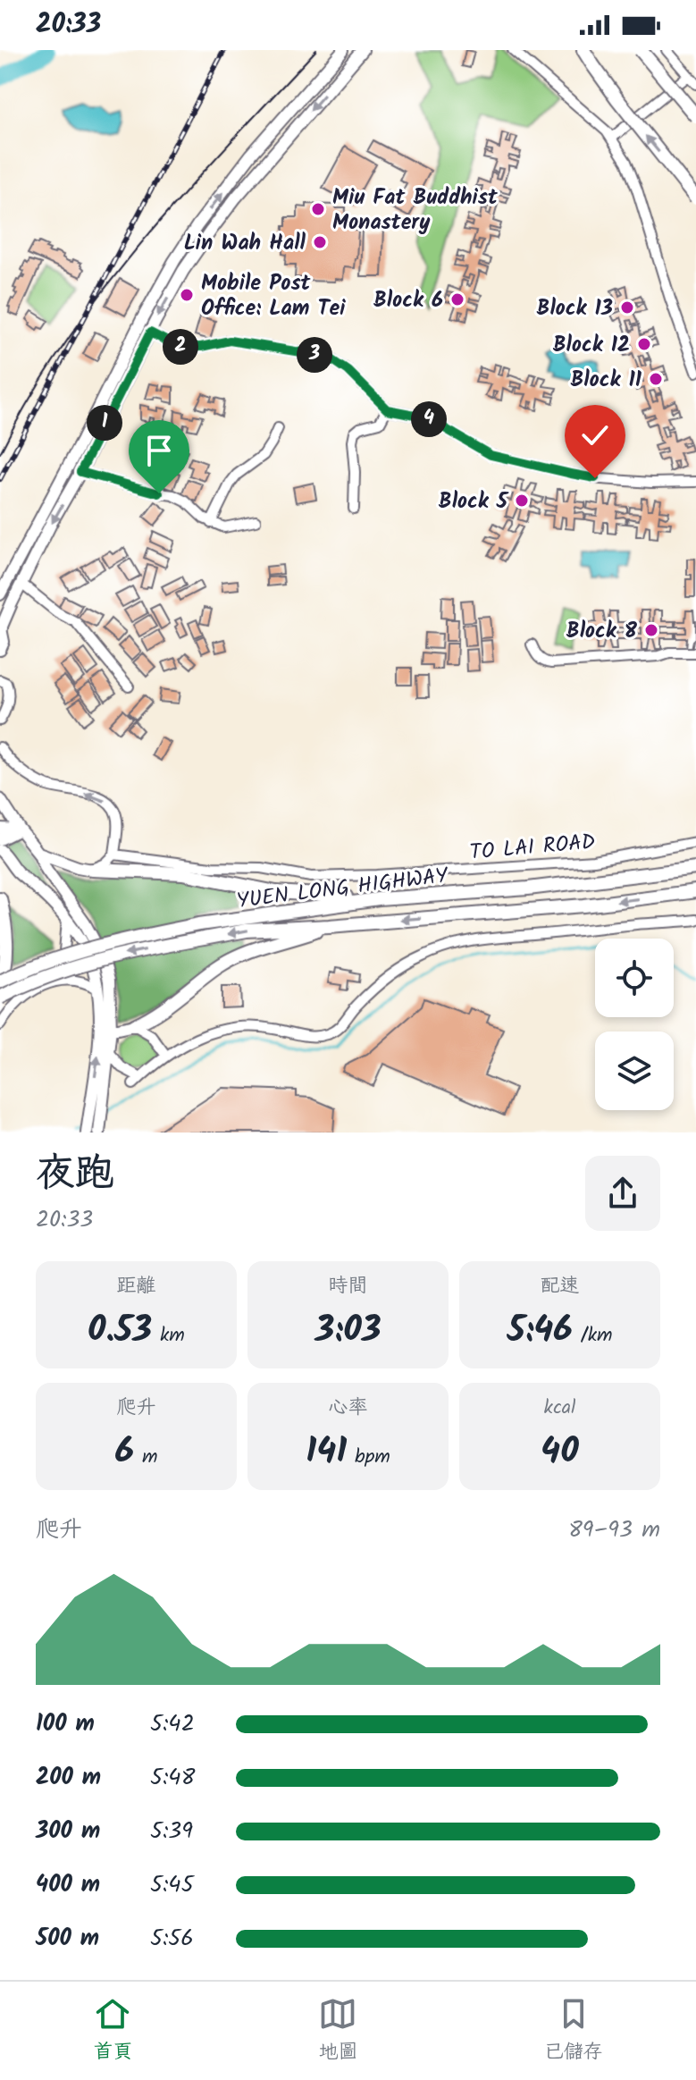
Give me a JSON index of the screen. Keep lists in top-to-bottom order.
{
  "streets": {
    "highway": ["YUEN LONG HIGHWAY"],
    "street": ["TO LAI ROAD"]
  },
  "places": [
    "Miu Fat Buddhist Monastery",
    "Lin Wah Hall",
    "Mobile Post Office: Lam Tei",
    "Block 6",
    "Block 13",
    "Block 12",
    "Block 11",
    "Block 5",
    "Block 8"
  ],
  "page": {
    "status": "20:33",
    "pins": [
      "2",
      "3",
      "4",
      "1"
    ],
    "heading": ["夜跑", "20:33"],
    "stats": [
      ["距離", "0.53 km"],
      ["時間", "3:03"],
      ["配速", "5:46 /km"],
      ["爬升", "6 m"],
      ["心率", "141 bpm"],
      ["kcal", "40"]
    ],
    "chart": ["爬升", "89–93 m"],
    "list": [
      {
        "name": "100 m",
        "note": "5:42"
      },
      {
        "name": "200 m",
        "note": "5:48"
      },
      {
        "name": "300 m",
        "note": "5:39"
      },
      {
        "name": "400 m",
        "note": "5:45"
      },
      {
        "name": "500 m",
        "note": "5:56"
      }
    ],
    "tabs": ["首頁", "地圖", "已儲存"]
  }
}
